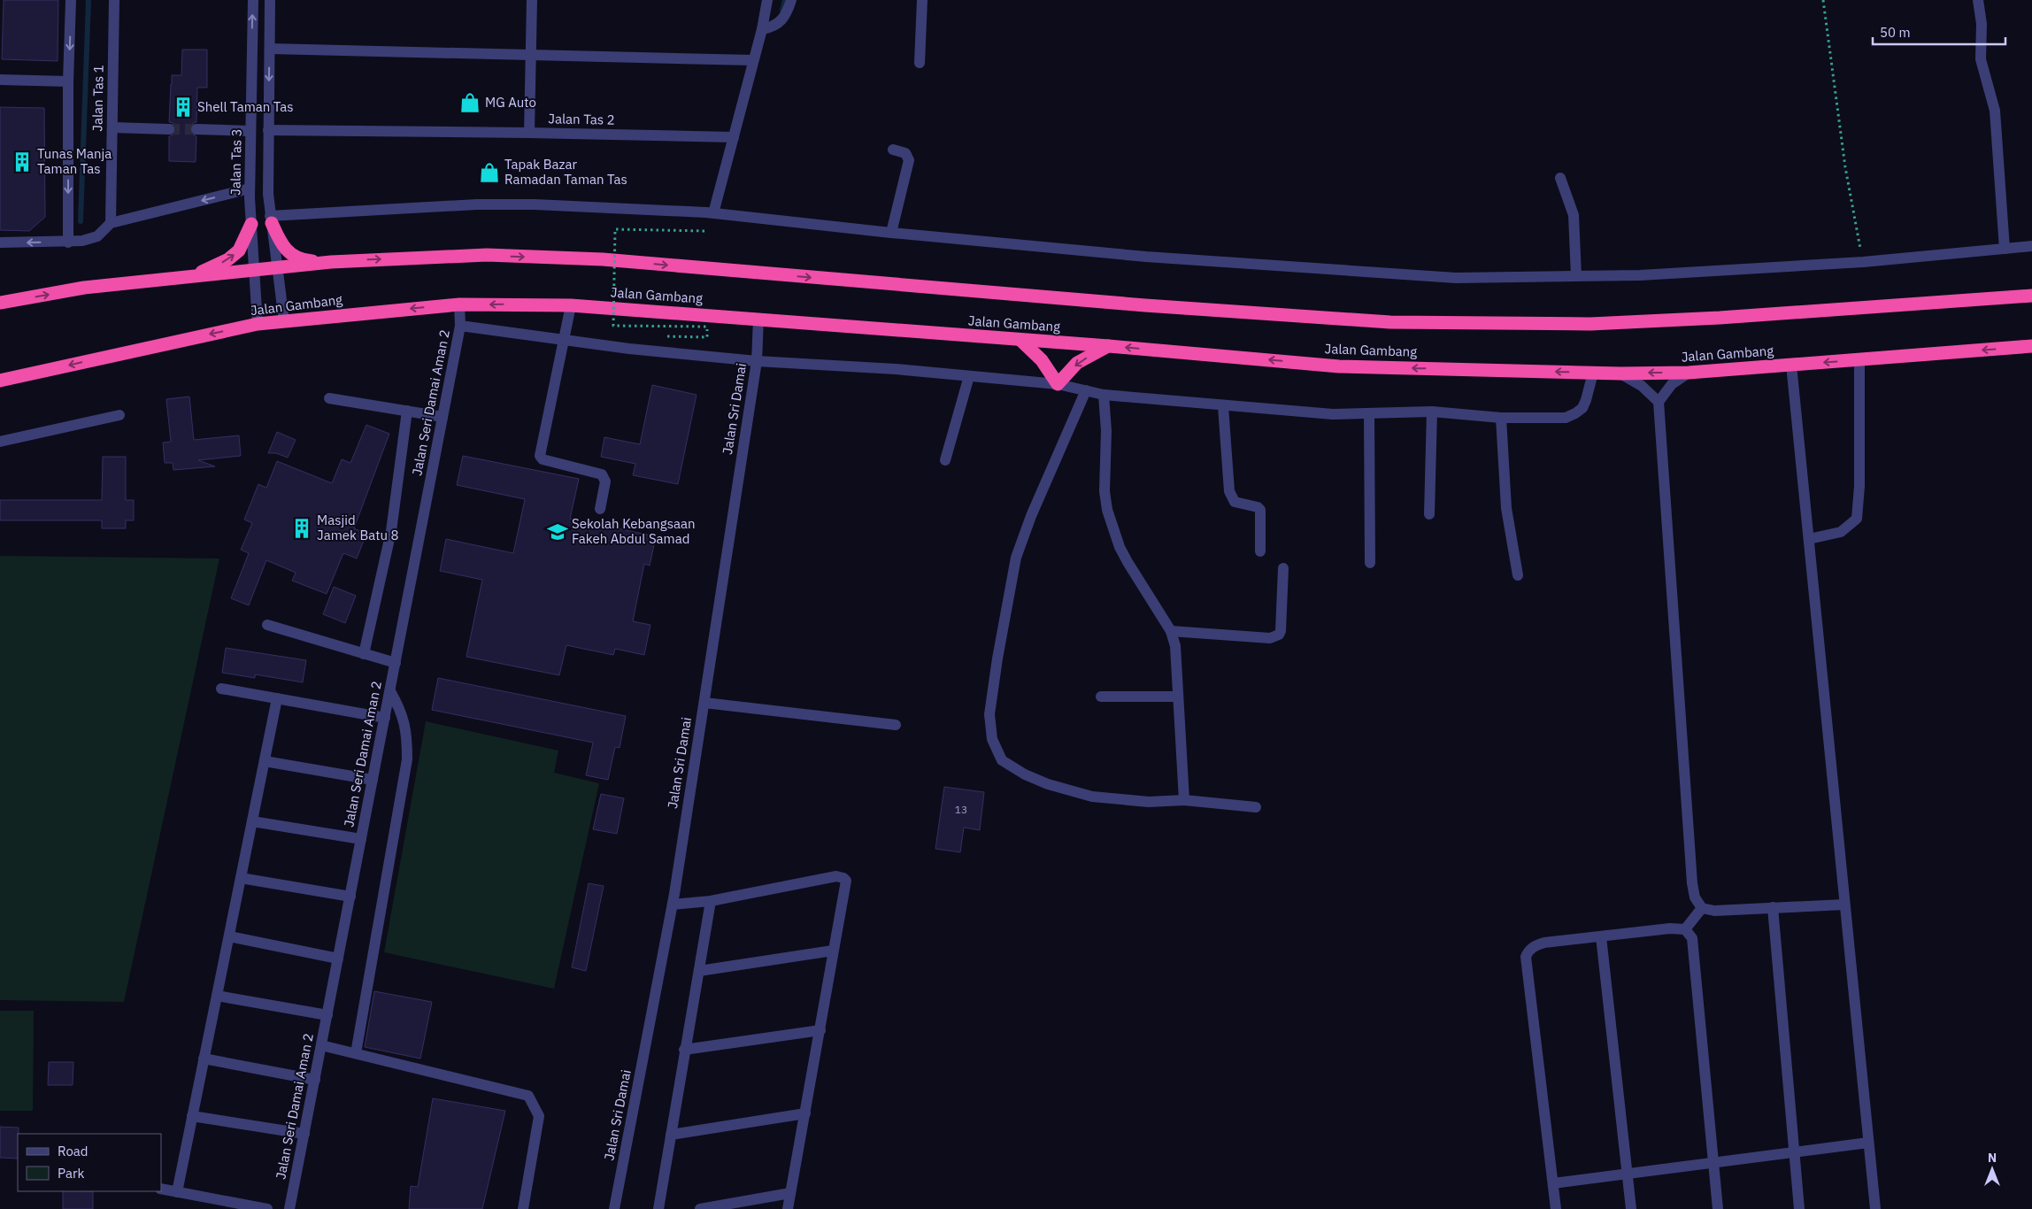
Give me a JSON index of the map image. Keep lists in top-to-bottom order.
{
  "streets": {
    "highway": ["Jalan Gambang"],
    "street": [
      "Jalan Tas 1",
      "Jalan Tas 2",
      "Jalan Tas 3",
      "Jalan Seri Damai Aman 2",
      "Jalan Sri Damai"
    ]
  },
  "crossings": [
    ["Jalan Tas 3", "Jalan Gambang"],
    ["Jalan Gambang", "Jalan Seri Damai Aman 2"],
    ["Jalan Gambang", "Jalan Sri Damai"]
  ],
  "places": {
    "shop": ["MG Auto", "Tapak Bazar Ramadan Taman Tas"],
    "building": ["Shell Taman Tas", "Tunas Manja Taman Tas", "Masjid Jamek Batu 8"],
    "school or university": ["Sekolah Kebangsaan Fakeh Abdul Samad"]
  },
  "house_numbers": ["13"],
  "legend": ["Road", "Park"],
  "scale_bar": "50 m",
  "north": "top"
}
